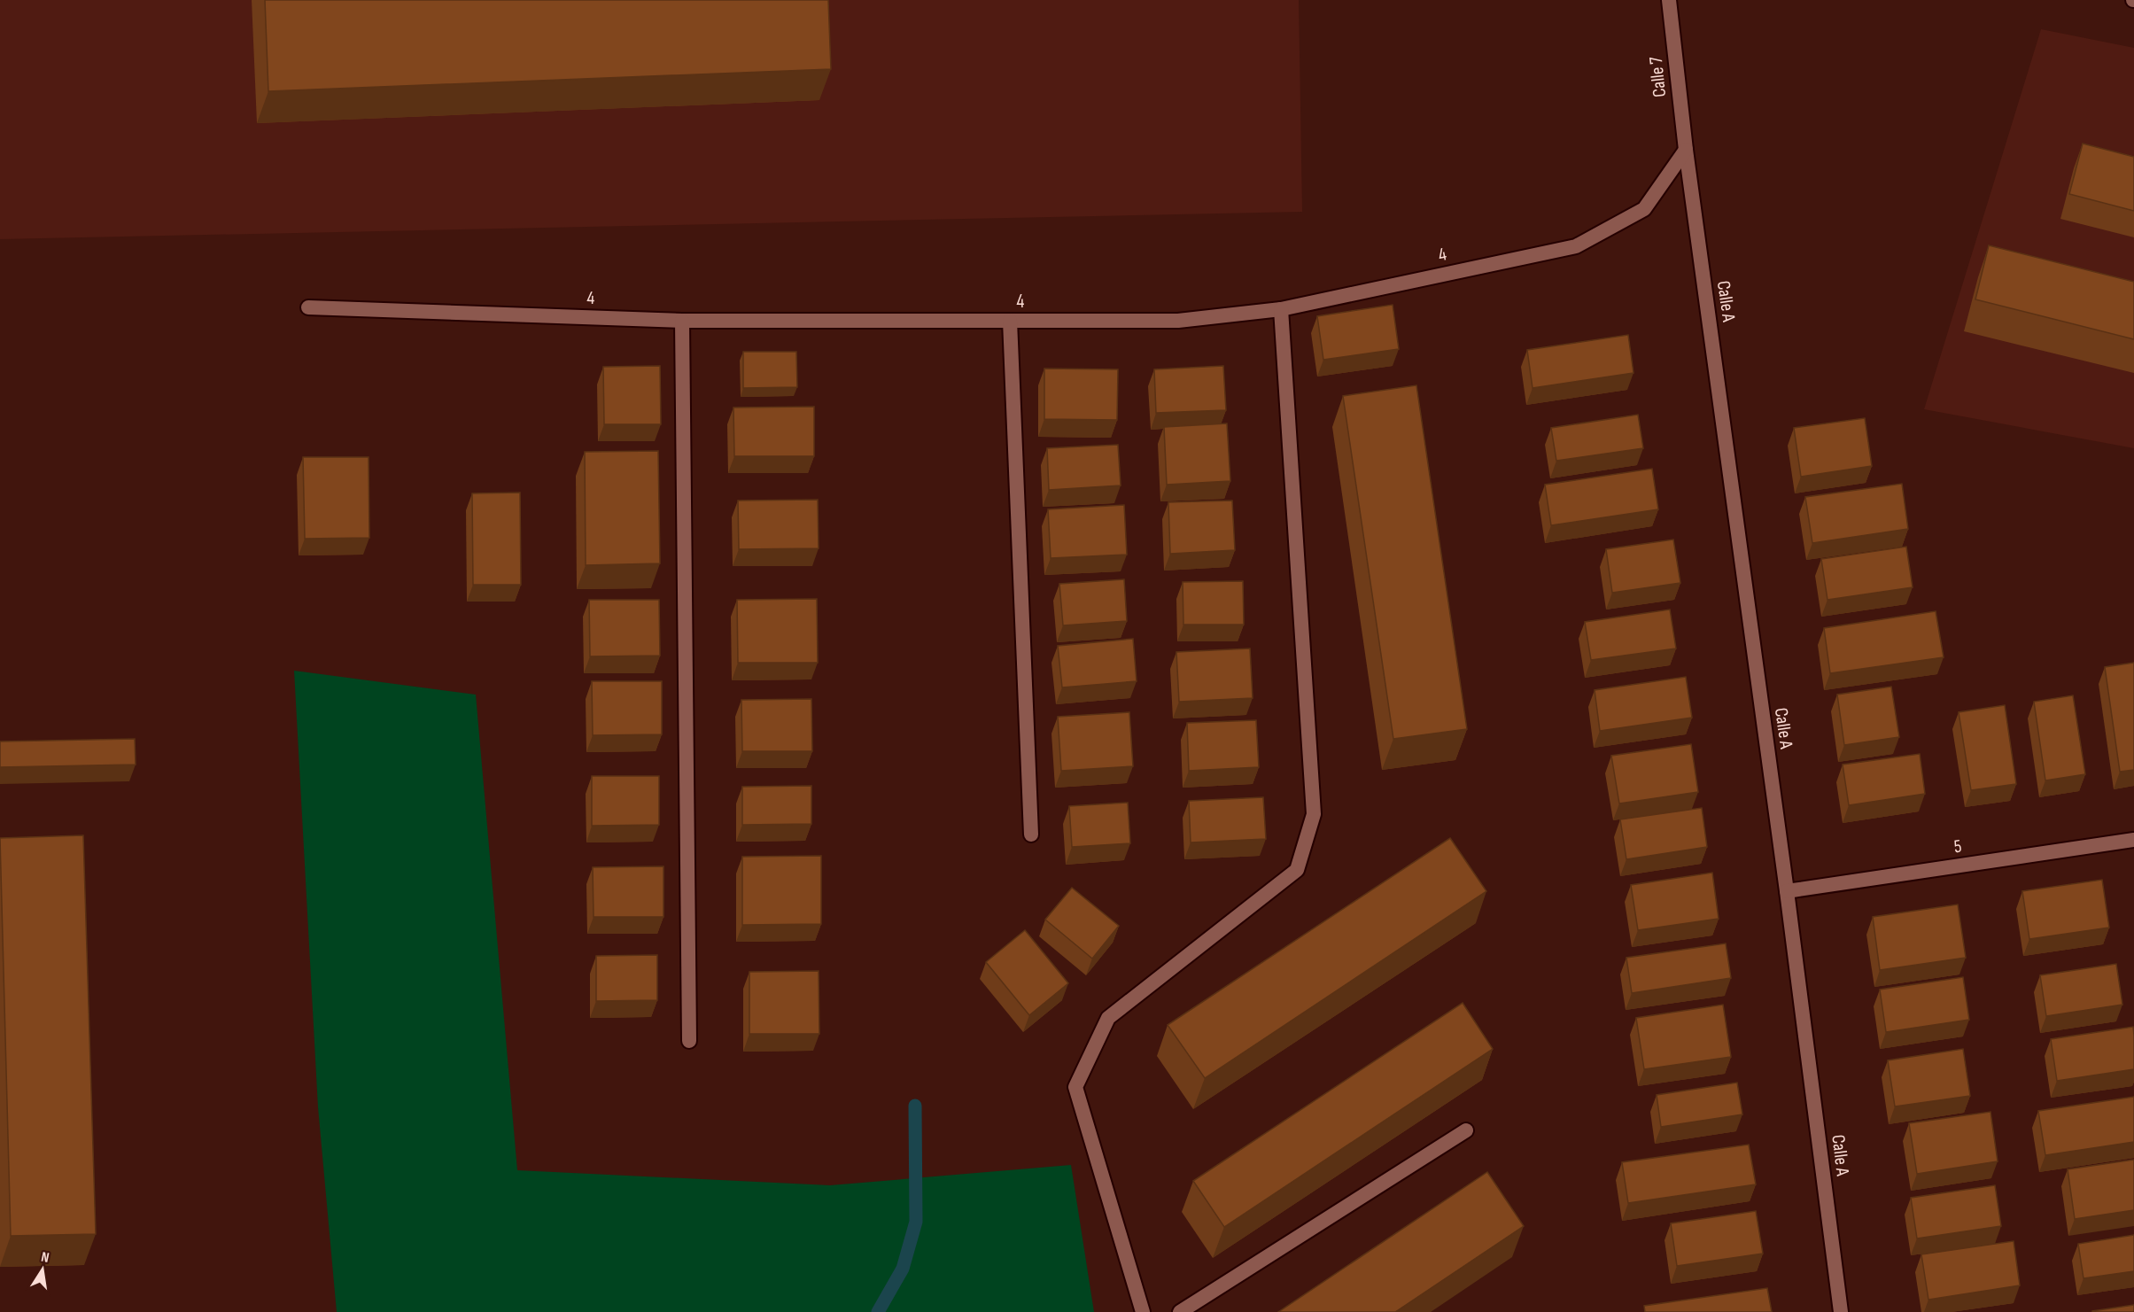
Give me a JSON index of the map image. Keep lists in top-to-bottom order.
{
  "streets": {
    "street": [
      "Calle 7",
      "4",
      "Calle A",
      "5"
    ]
  },
  "crossings": [
    ["Calle 7", "4"],
    ["Calle 7", "Calle A"],
    ["4", "Calle A"],
    ["Calle A", "5"]
  ],
  "north": "top"
}
